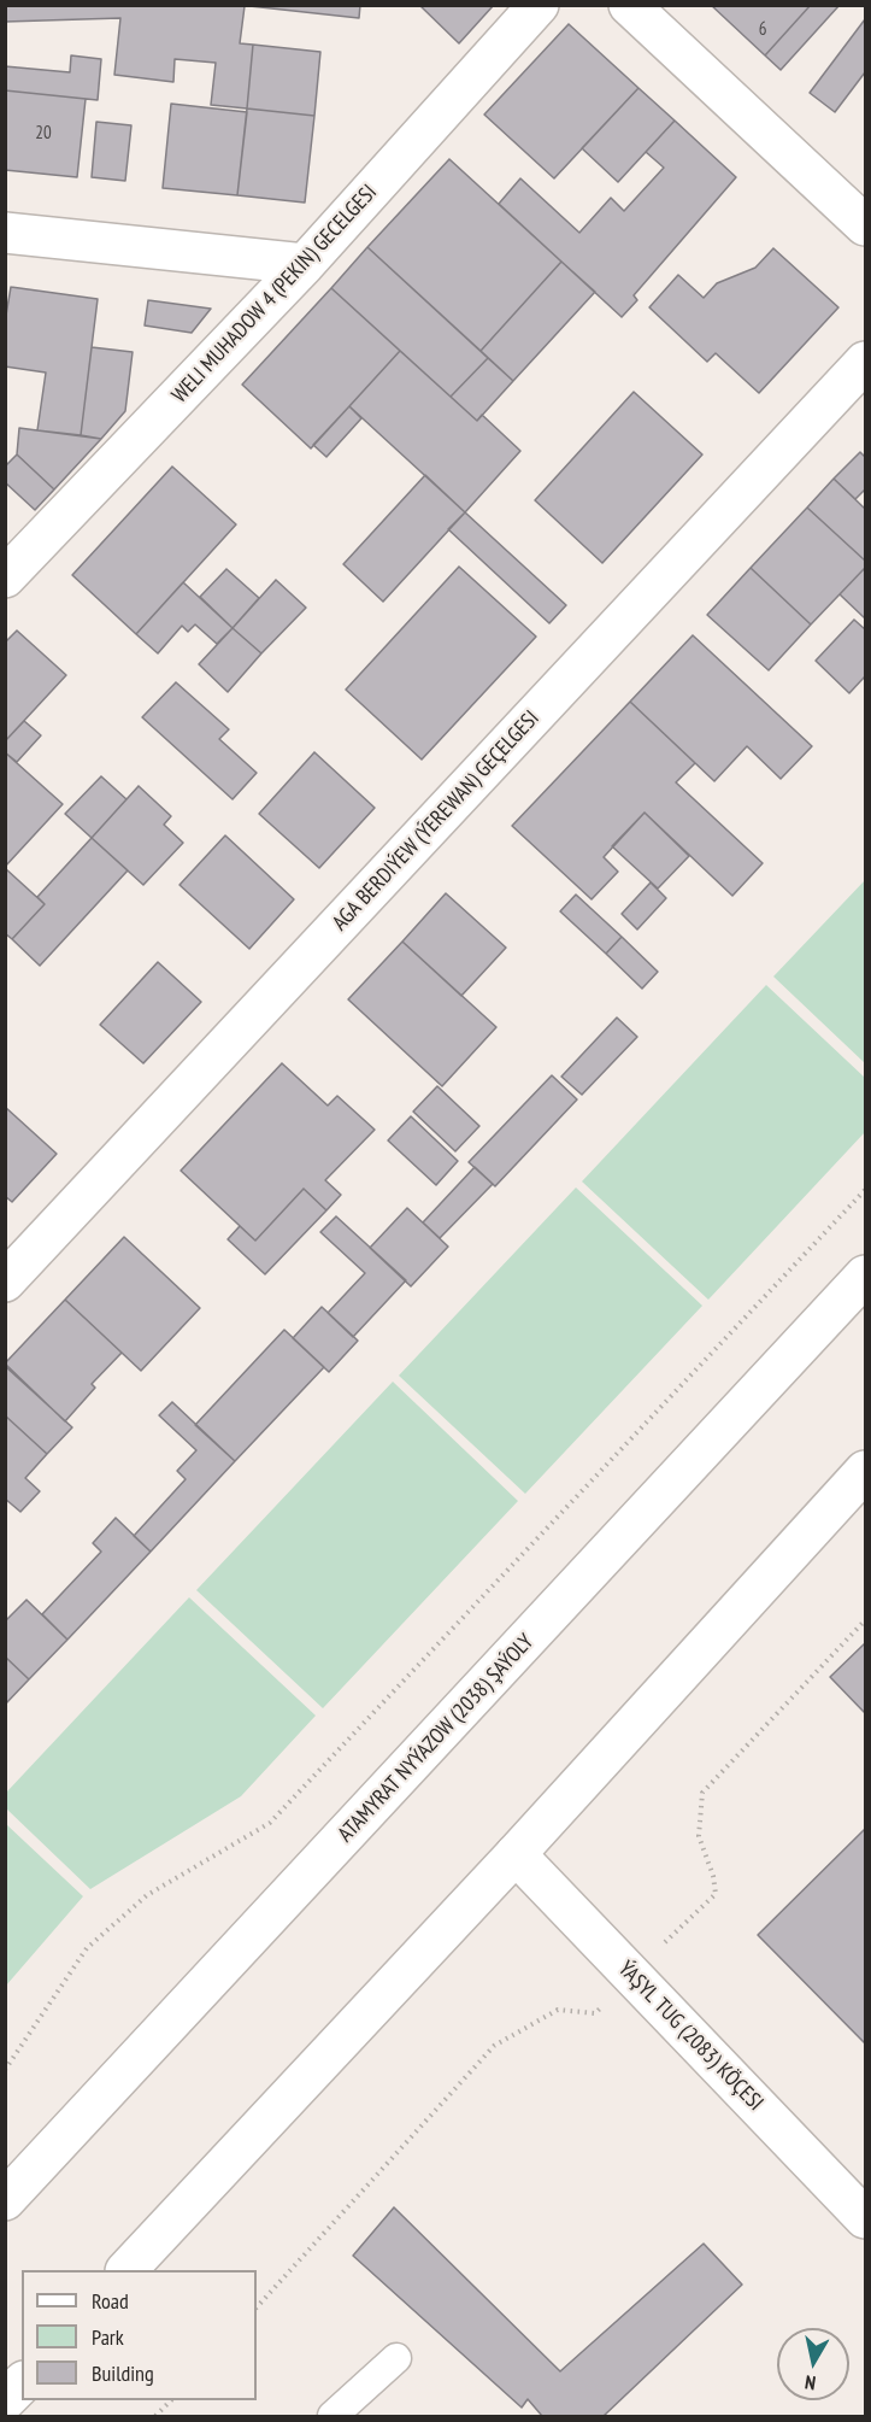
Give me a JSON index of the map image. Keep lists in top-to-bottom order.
{
  "streets": {
    "street": [
      "WELI MUHADOW 4 (PEKIN) GECELGESI",
      "AGA BERDIÝEW (ÝEREWAN) GEÇELGESI",
      "ATAMYRAT NYÝAZOW (2038) ŞAÝOLY",
      "ÝAŞYL TUG (2083) KÖÇESI"
    ]
  },
  "house_numbers": ["6", "20"],
  "legend": ["Road", "Park", "Building"],
  "north": "bottom"
}
